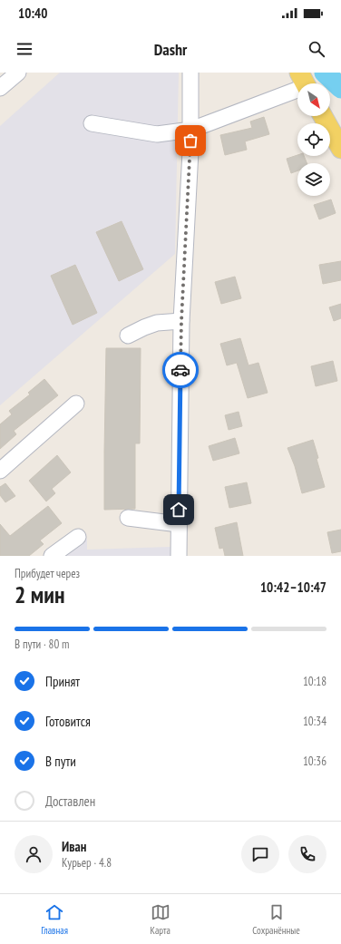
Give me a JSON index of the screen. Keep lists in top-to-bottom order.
{
  "north": "bottom right",
  "page": {
    "status": "10:40",
    "header": "Dashr",
    "heading": ["2 мин", "Прибудет через", "10:42–10:47"],
    "panel": ["Иван", "Курьер · 4.8"],
    "bar": "В пути · 80 m",
    "list": [
      ["Принят", "10:18"],
      ["Готовится", "10:34"],
      ["В пути", "10:36"],
      "Доставлен"
    ],
    "tabs": ["Главная", "Карта", "Сохранённые"]
  }
}
